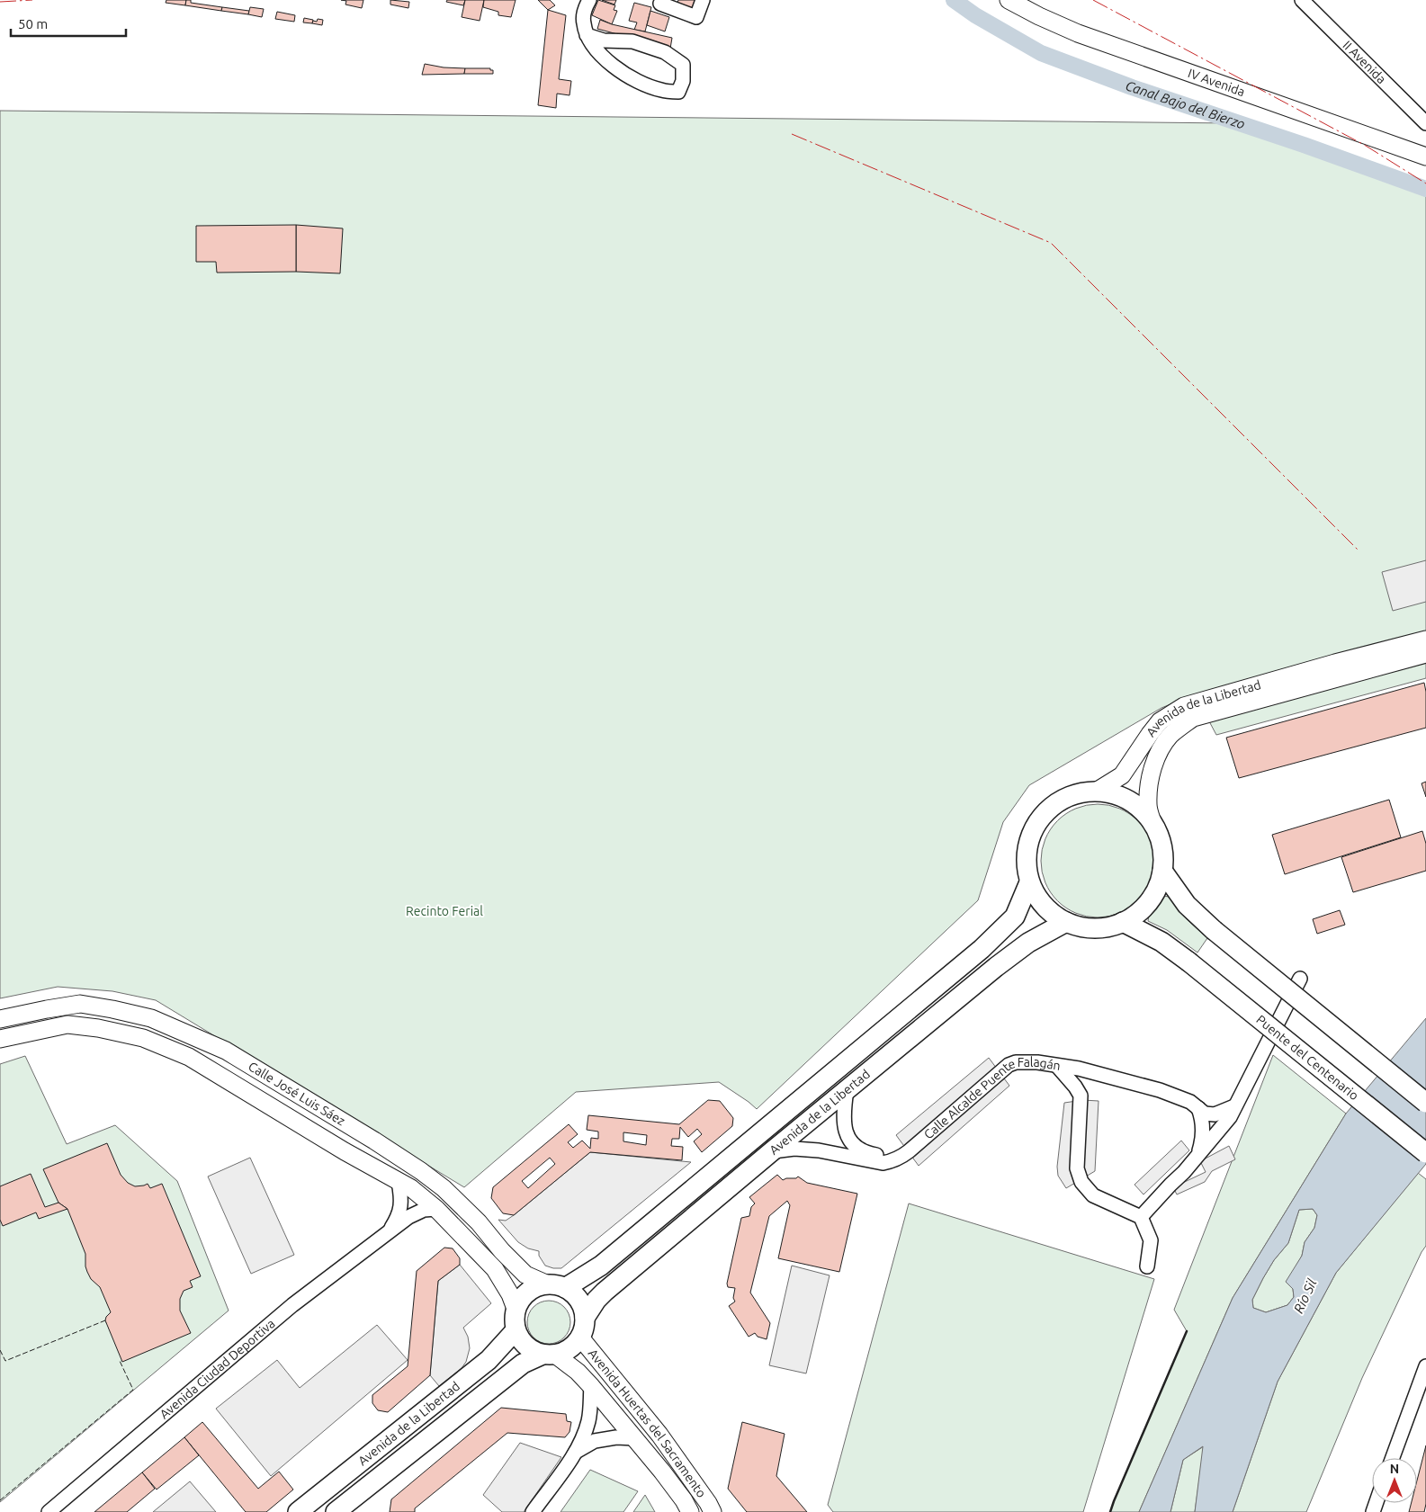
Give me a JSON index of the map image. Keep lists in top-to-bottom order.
{
  "streets": {
    "main road": ["Avenida de la Libertad", "Puente del Centenario"],
    "street": [
      "II Avenida",
      "IV Avenida",
      "Calle José Luis Sáez",
      "Calle Alcalde Puente Falagán",
      "Avenida Ciudad Deportiva",
      "Avenida Huertas del Sacramento"
    ]
  },
  "crossings": [
    ["Avenida de la Libertad", "Puente del Centenario"],
    ["Avenida de la Libertad", "Calle José Luis Sáez"],
    ["Avenida de la Libertad", "Calle Alcalde Puente Falagán"],
    ["Avenida de la Libertad", "Avenida Huertas del Sacramento"],
    ["Calle José Luis Sáez", "Avenida Ciudad Deportiva"],
    ["Calle José Luis Sáez", "Avenida Huertas del Sacramento"]
  ],
  "water": ["Canal Bajo del Bierzo", "Río Sil"],
  "parks": ["Recinto Ferial"],
  "scale_bar": "50 m",
  "north": "top"
}
